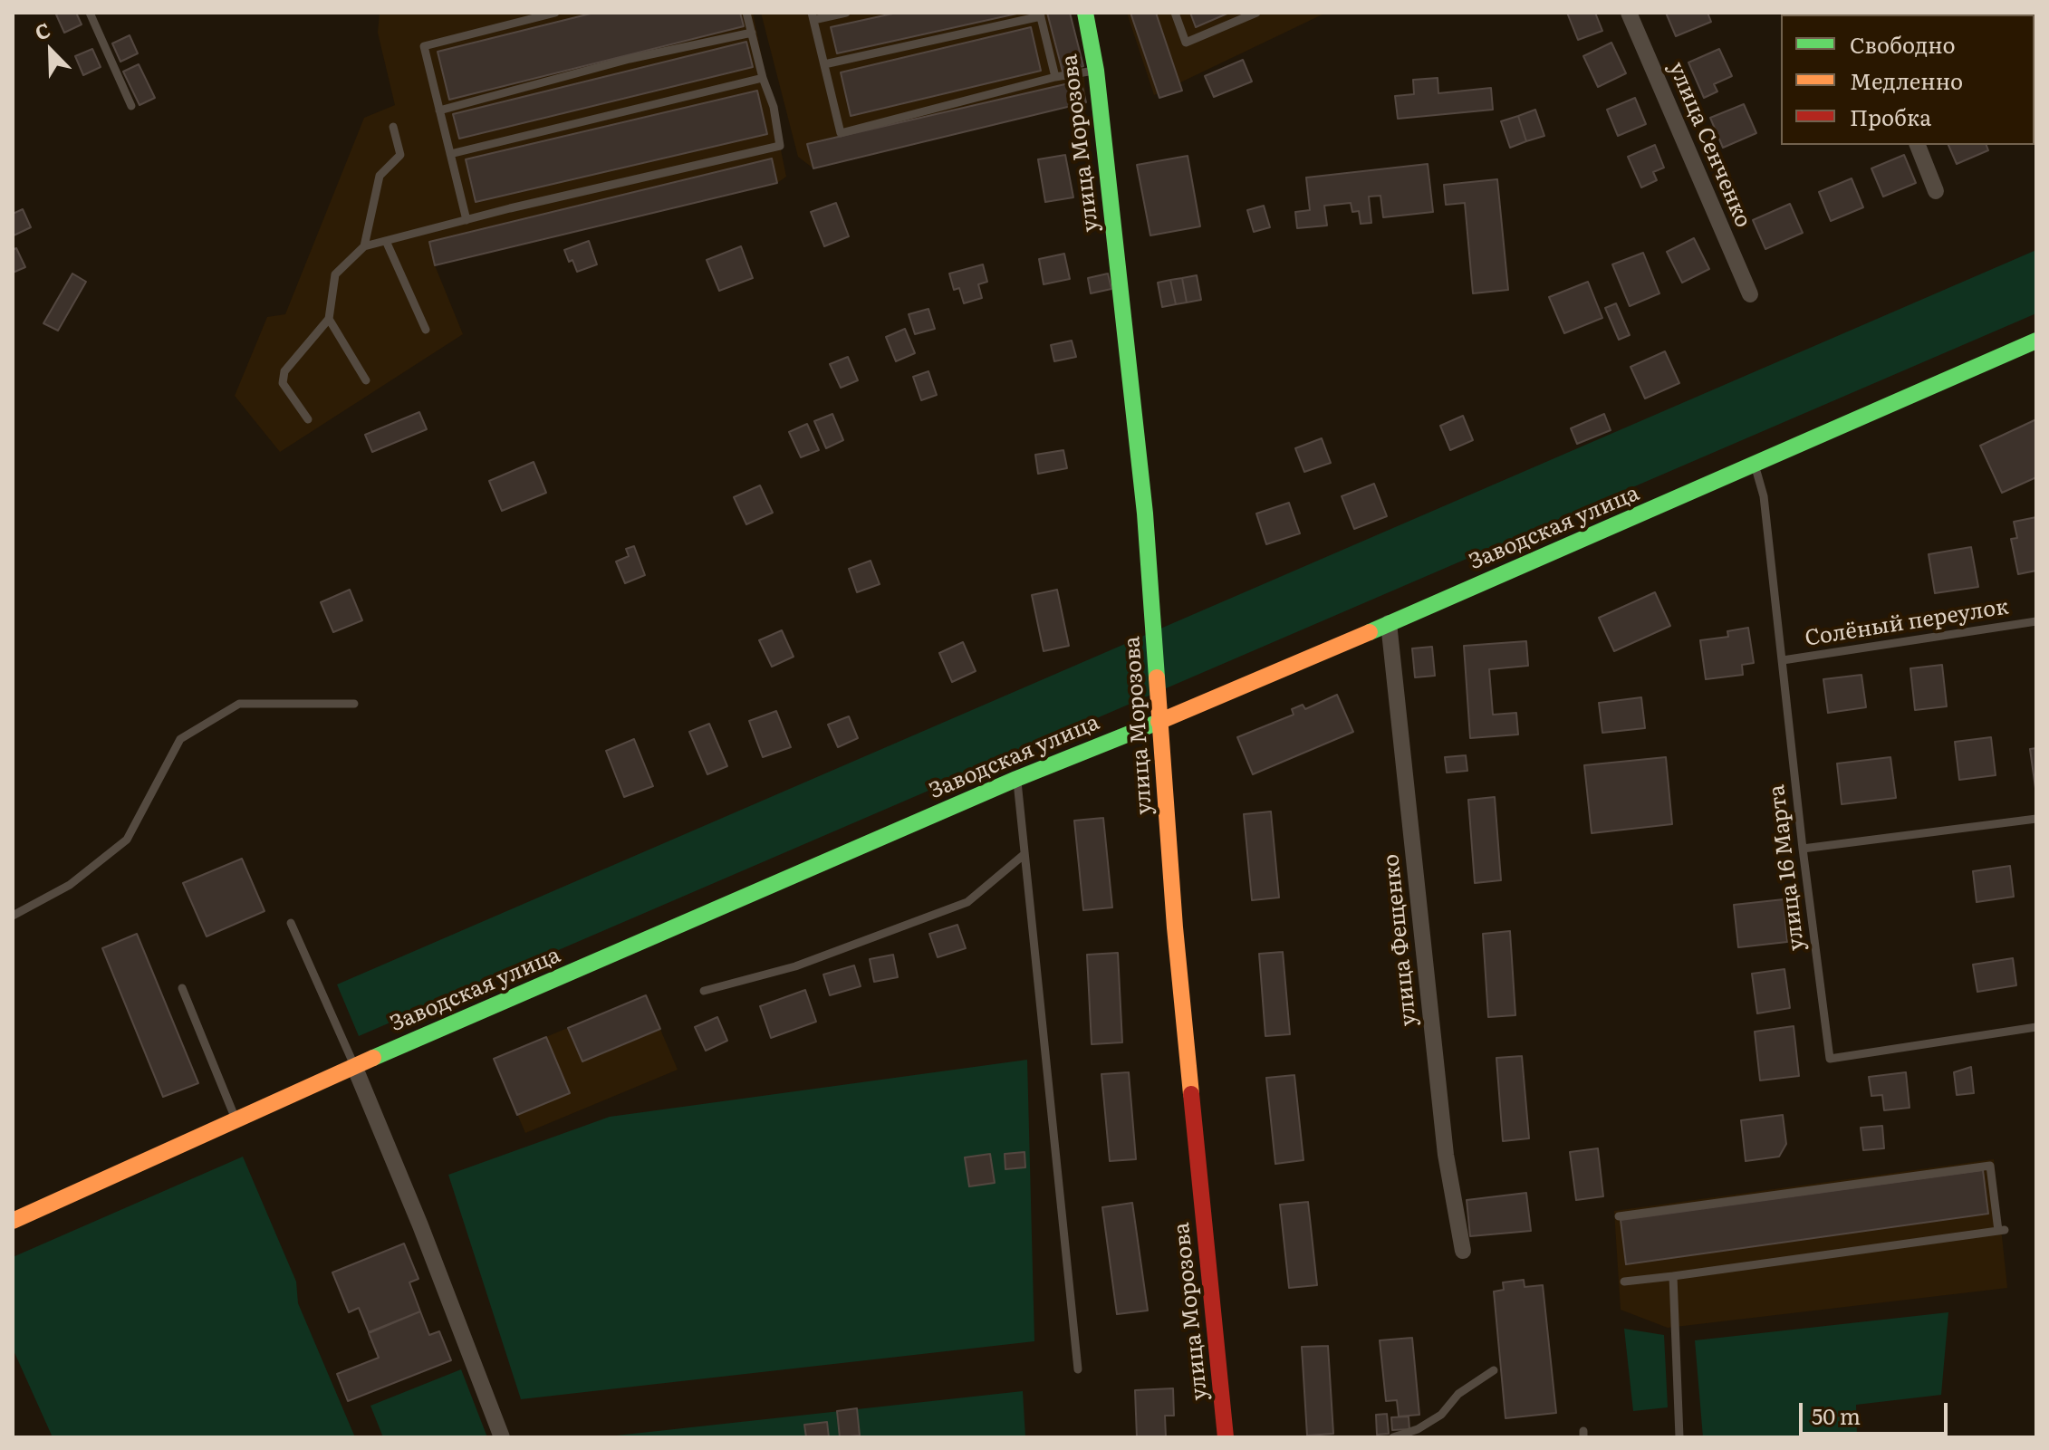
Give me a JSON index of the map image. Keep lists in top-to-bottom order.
{
  "streets": {
    "street": [
      "улица Морозова",
      "улица Сенченко",
      "Заводская улица",
      "улица Фещенко"
    ],
    "lane": ["Солёный переулок", "улица 16 Марта"]
  },
  "crossings": [
    ["улица Морозова", "Заводская улица"],
    ["Заводская улица", "улица 16 Марта"],
    ["Заводская улица", "улица Фещенко"],
    ["Солёный переулок", "улица 16 Марта"]
  ],
  "legend": ["Свободно", "Медленно", "Пробка"],
  "scale_bar": "50 m",
  "north": "top left"
}
